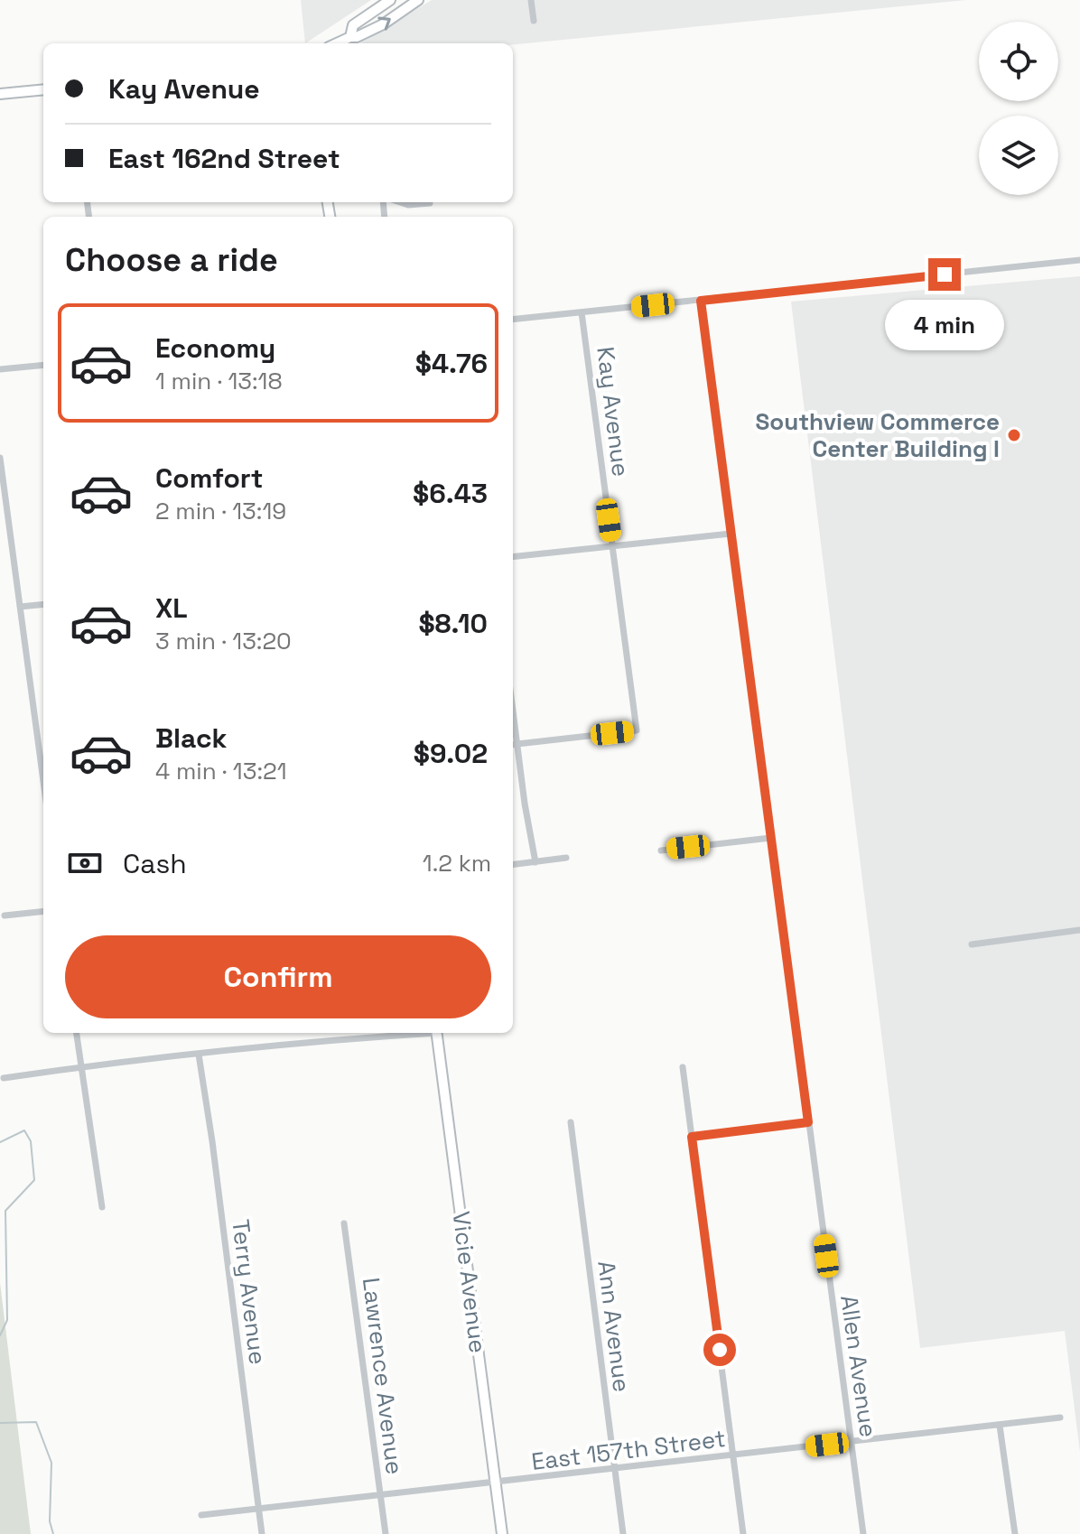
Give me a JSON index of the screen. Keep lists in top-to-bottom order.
{
  "streets": {
    "street": [
      "Kay Avenue",
      "Vicie Avenue",
      "Terry Avenue",
      "Ann Avenue",
      "Allen Avenue",
      "Lawrence Avenue",
      "East 157th Street"
    ]
  },
  "crossings": [
    ["Vicie Avenue", "East 157th Street"],
    ["Terry Avenue", "East 157th Street"],
    ["Ann Avenue", "East 157th Street"],
    ["Allen Avenue", "East 157th Street"],
    ["Lawrence Avenue", "East 157th Street"]
  ],
  "places": ["Southview Commerce Center Building I"],
  "page": {
    "banner": ["Kay Avenue", "East 162nd Street"],
    "heading": "Choose a ride",
    "bubble": "4 min",
    "list": [
      {
        "name": "Economy",
        "note": "1 min · 13:18",
        "value": "$4.76"
      },
      {
        "name": "Comfort",
        "note": "2 min · 13:19",
        "value": "$6.43"
      },
      {
        "name": "XL",
        "note": "3 min · 13:20",
        "value": "$8.10"
      },
      {
        "name": "Black",
        "note": "4 min · 13:21",
        "value": "$9.02"
      }
    ],
    "pay": ["Cash", "1.2 km"],
    "buttons": "Confirm"
  }
}
